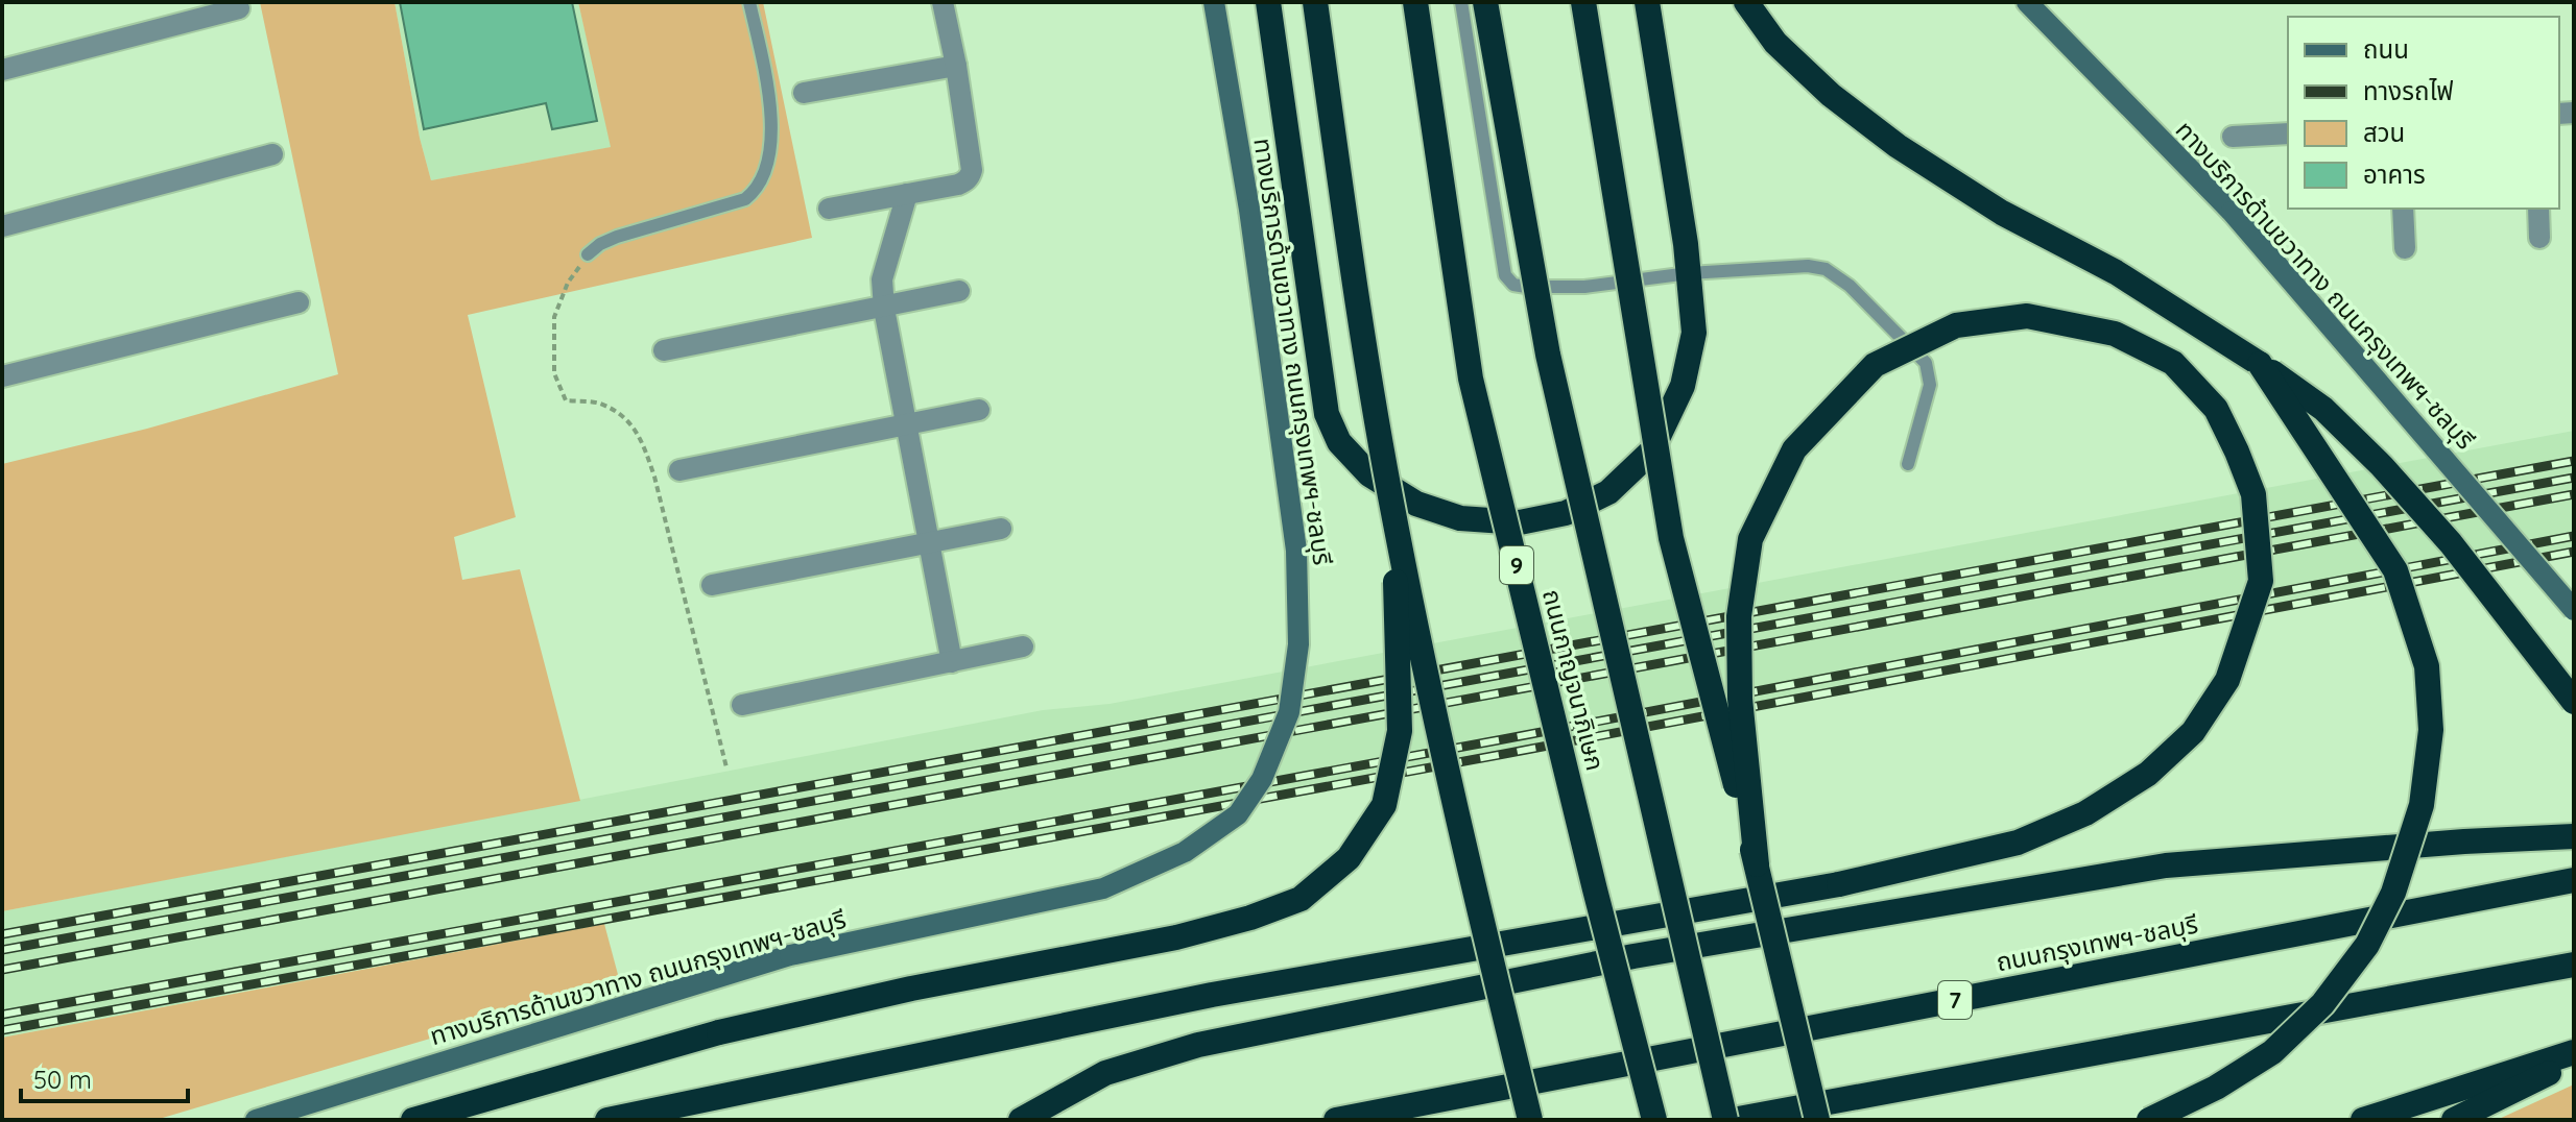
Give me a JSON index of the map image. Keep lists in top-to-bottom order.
{
  "streets": {
    "highway": [
      "9",
      "ถนนกาญจนาภิเษก",
      "ถนนกรุงเทพฯ-ชลบุรี",
      "7"
    ],
    "main road": ["ทางบริการด้านขวาทาง ถนนกรุงเทพฯ-ชลบุรี"]
  },
  "legend": [
    "ถนน",
    "ทางรถไฟ",
    "สวน",
    "อาคาร"
  ],
  "scale_bar": "50 m"
}
